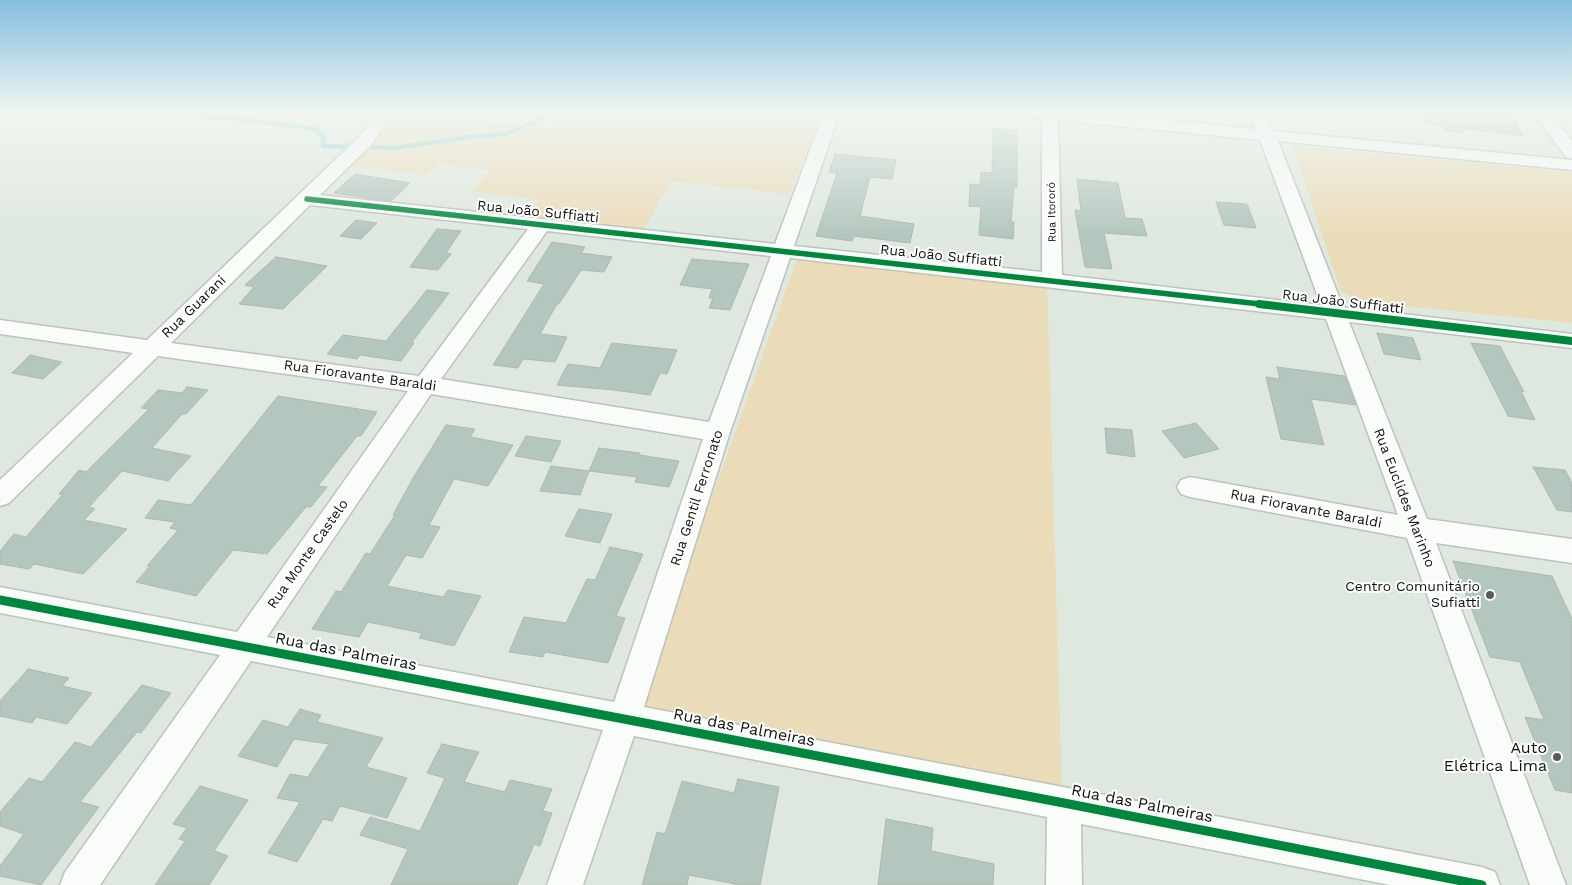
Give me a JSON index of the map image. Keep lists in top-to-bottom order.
{
  "streets": {
    "street": [
      "Rua João Suffiatti",
      "Rua Itororó",
      "Rua Guarani",
      "Rua Fioravante Baraldi",
      "Rua Gentil Ferronato",
      "Rua Euclides Marinho",
      "Rua Monte Castelo",
      "Rua das Palmeiras"
    ]
  },
  "crossings": [
    ["Rua João Suffiatti", "Rua Itororó"],
    ["Rua João Suffiatti", "Rua Guarani"],
    ["Rua João Suffiatti", "Rua Gentil Ferronato"],
    ["Rua João Suffiatti", "Rua Euclides Marinho"],
    ["Rua João Suffiatti", "Rua Monte Castelo"],
    ["Rua Guarani", "Rua Fioravante Baraldi"],
    ["Rua Fioravante Baraldi", "Rua Gentil Ferronato"],
    ["Rua Fioravante Baraldi", "Rua Euclides Marinho"],
    ["Rua Fioravante Baraldi", "Rua Monte Castelo"],
    ["Rua Gentil Ferronato", "Rua das Palmeiras"],
    ["Rua Monte Castelo", "Rua das Palmeiras"]
  ],
  "places": ["Centro Comunitário Sufiatti", "Auto Elétrica Lima"]
}
